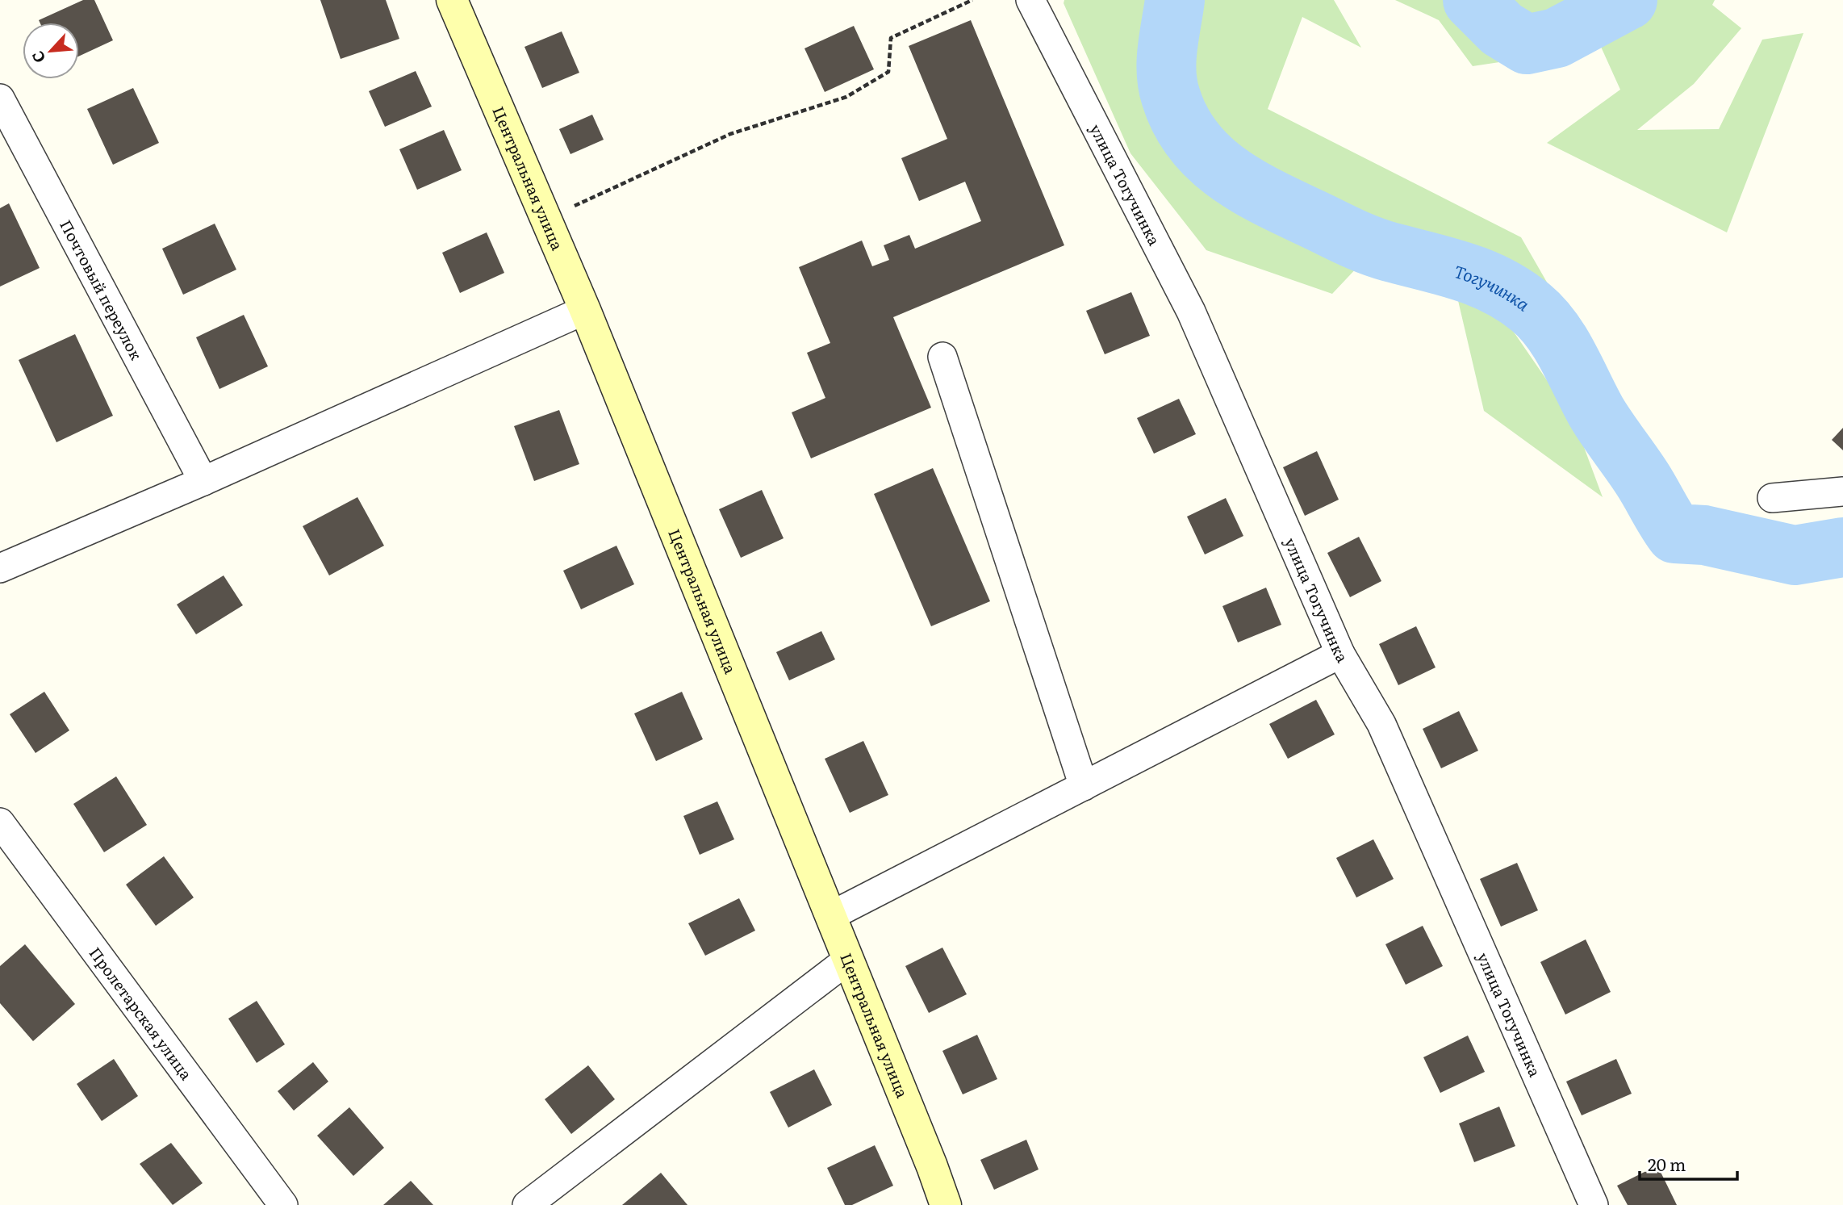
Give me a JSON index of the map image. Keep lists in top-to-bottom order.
{
  "streets": {
    "main road": ["Центральная улица"],
    "street": ["улица Тогучинка", "Почтовый переулок", "Пролетарская улица"]
  },
  "water": ["Тогучинка"],
  "scale_bar": "20 m",
  "north": "bottom left"
}
